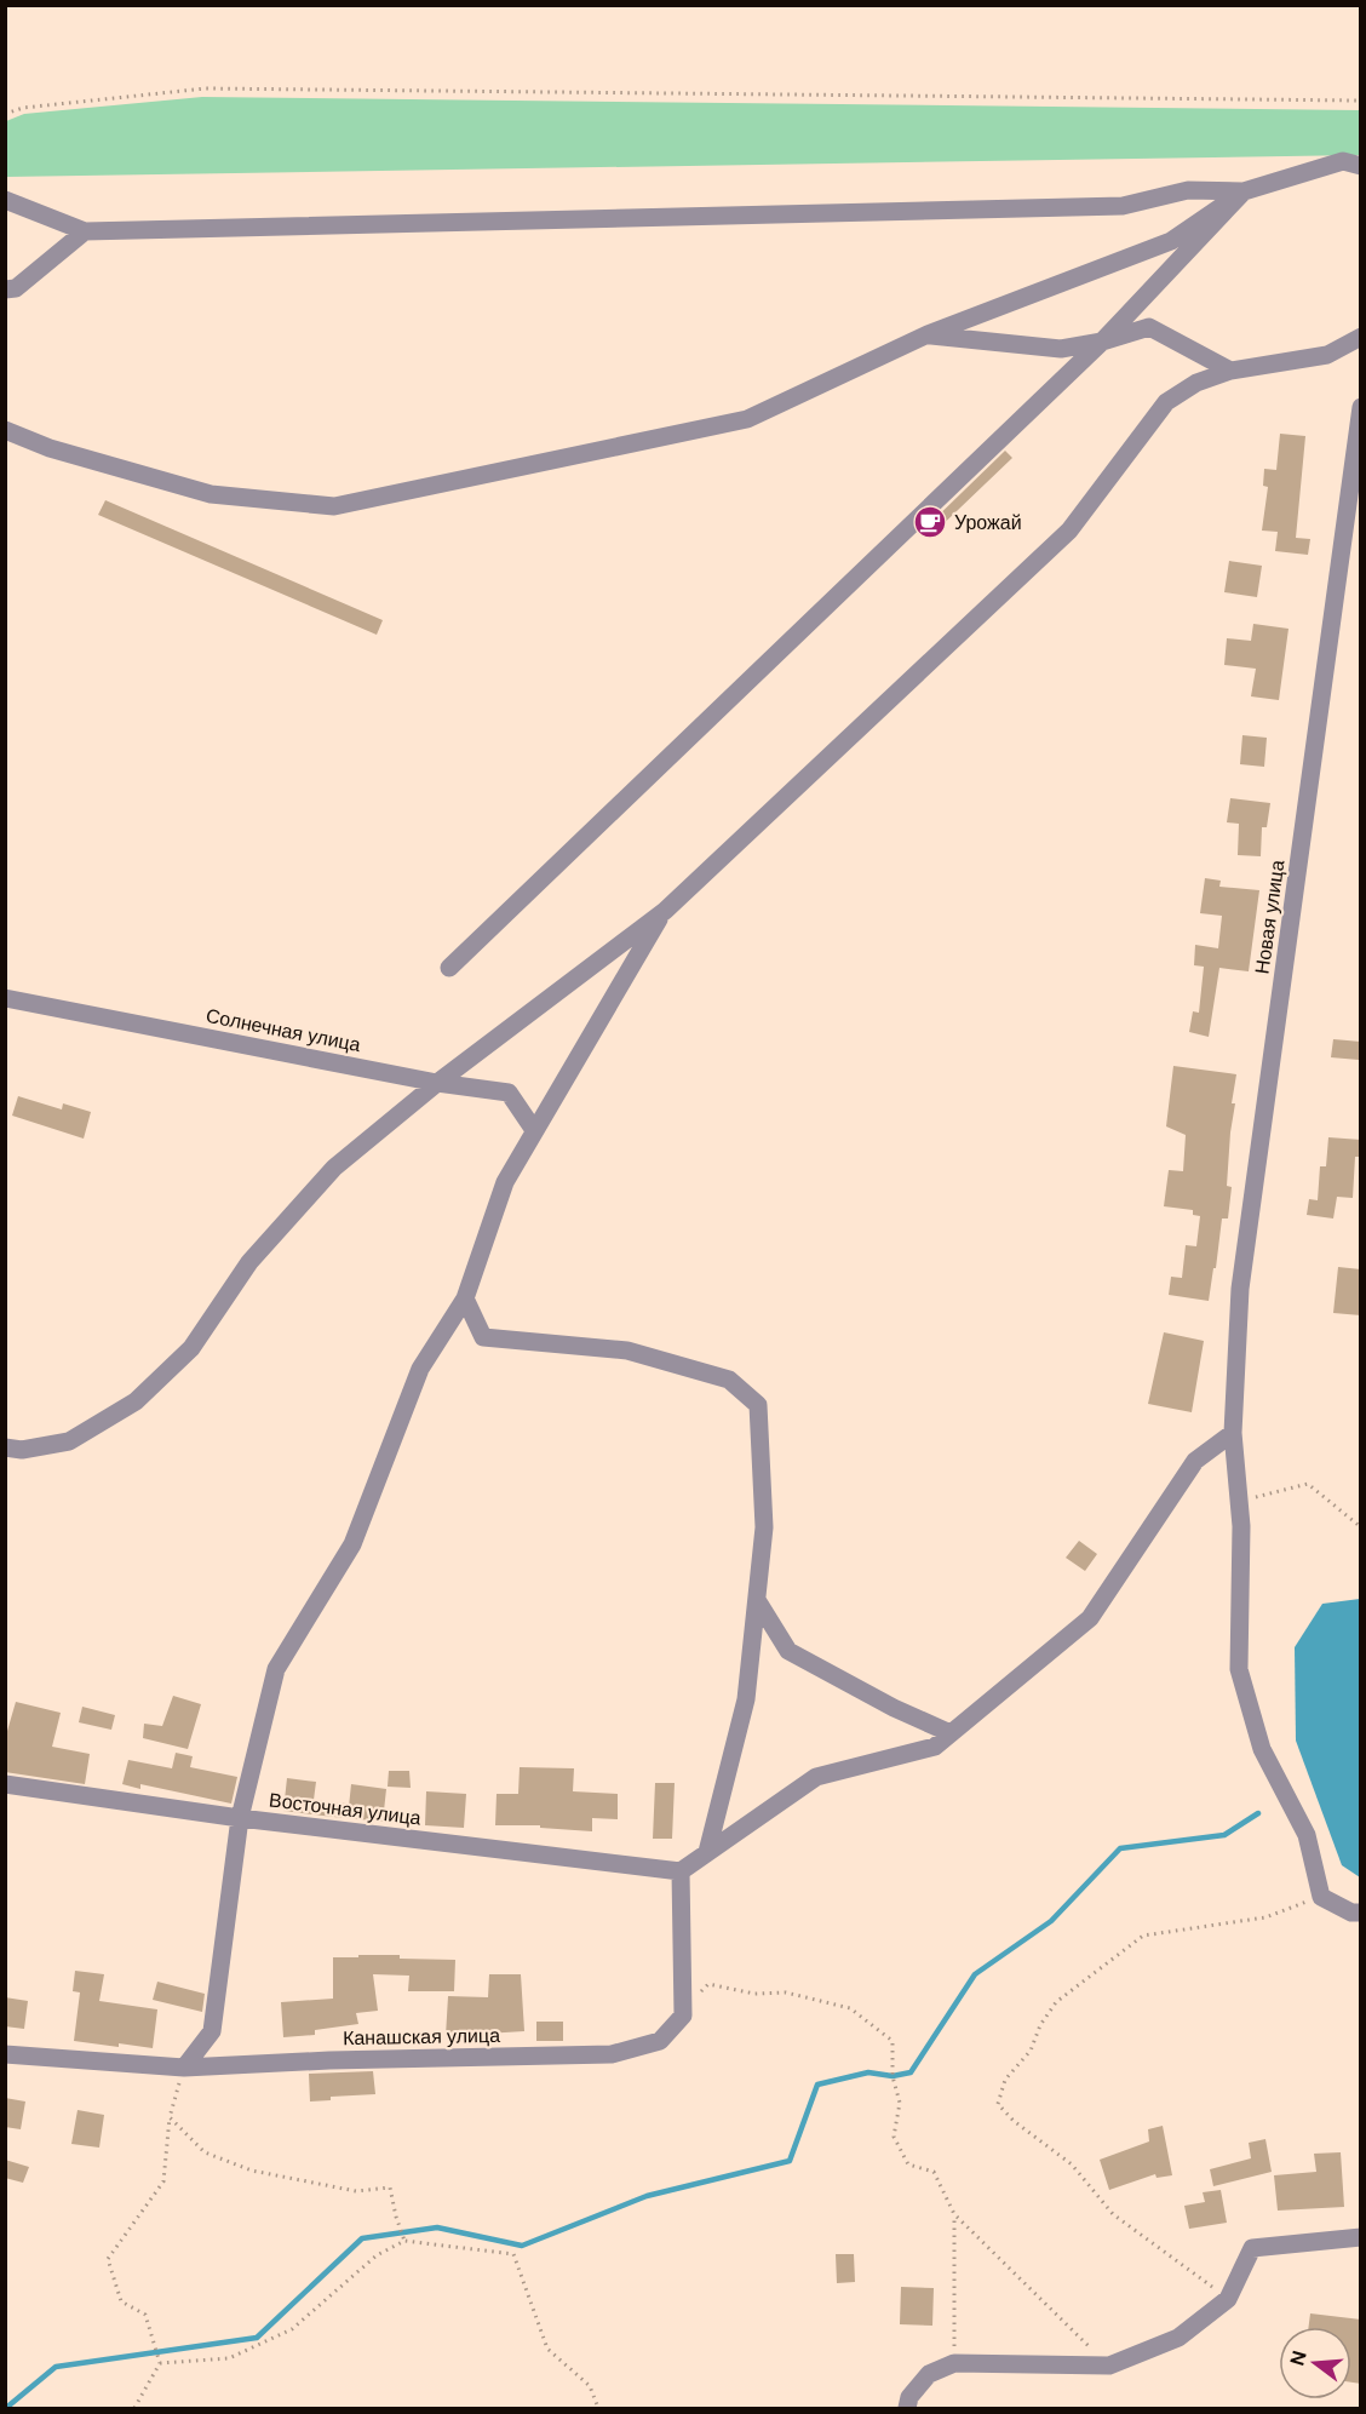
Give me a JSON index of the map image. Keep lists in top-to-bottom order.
{
  "streets": {
    "street": [
      "Новая улица",
      "Солнечная улица",
      "Восточная улица",
      "Канашская улица"
    ]
  },
  "places": {
    "cafe": ["Урожай"]
  },
  "north": "left"
}
